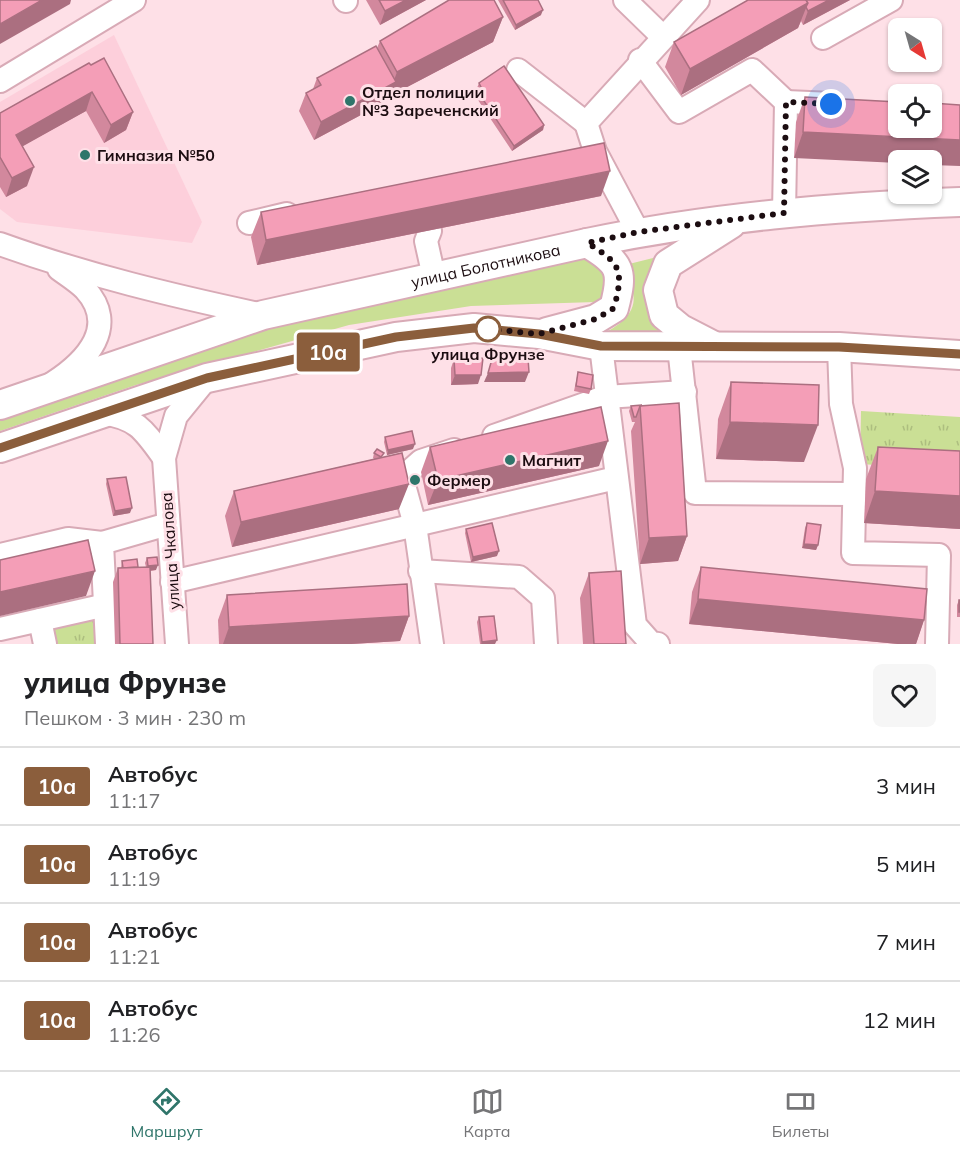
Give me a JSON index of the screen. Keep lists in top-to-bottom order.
{
  "streets": {
    "main road": ["улица Болотникова"],
    "street": ["улица Чкалова"]
  },
  "places": [
    "Отдел полиции №3 Зареченский",
    "Гимназия №50",
    "улица Фрунзе",
    "Магнит",
    "Фермер"
  ],
  "lines": ["bus line 10а"],
  "north": "bottom right",
  "page": {
    "on_map": "10а",
    "heading": ["улица Фрунзе", "Пешком · 3 мин · 230 m"],
    "list": [
      {
        "mark": "10а",
        "name": "Автобус",
        "note": "11:17",
        "value": "3 мин"
      },
      {
        "mark": "10а",
        "name": "Автобус",
        "note": "11:19",
        "value": "5 мин"
      },
      {
        "mark": "10а",
        "name": "Автобус",
        "note": "11:21",
        "value": "7 мин"
      },
      {
        "mark": "10а",
        "name": "Автобус",
        "note": "11:26",
        "value": "12 мин"
      }
    ],
    "tabs": ["Маршрут", "Карта", "Билеты"]
  }
}
